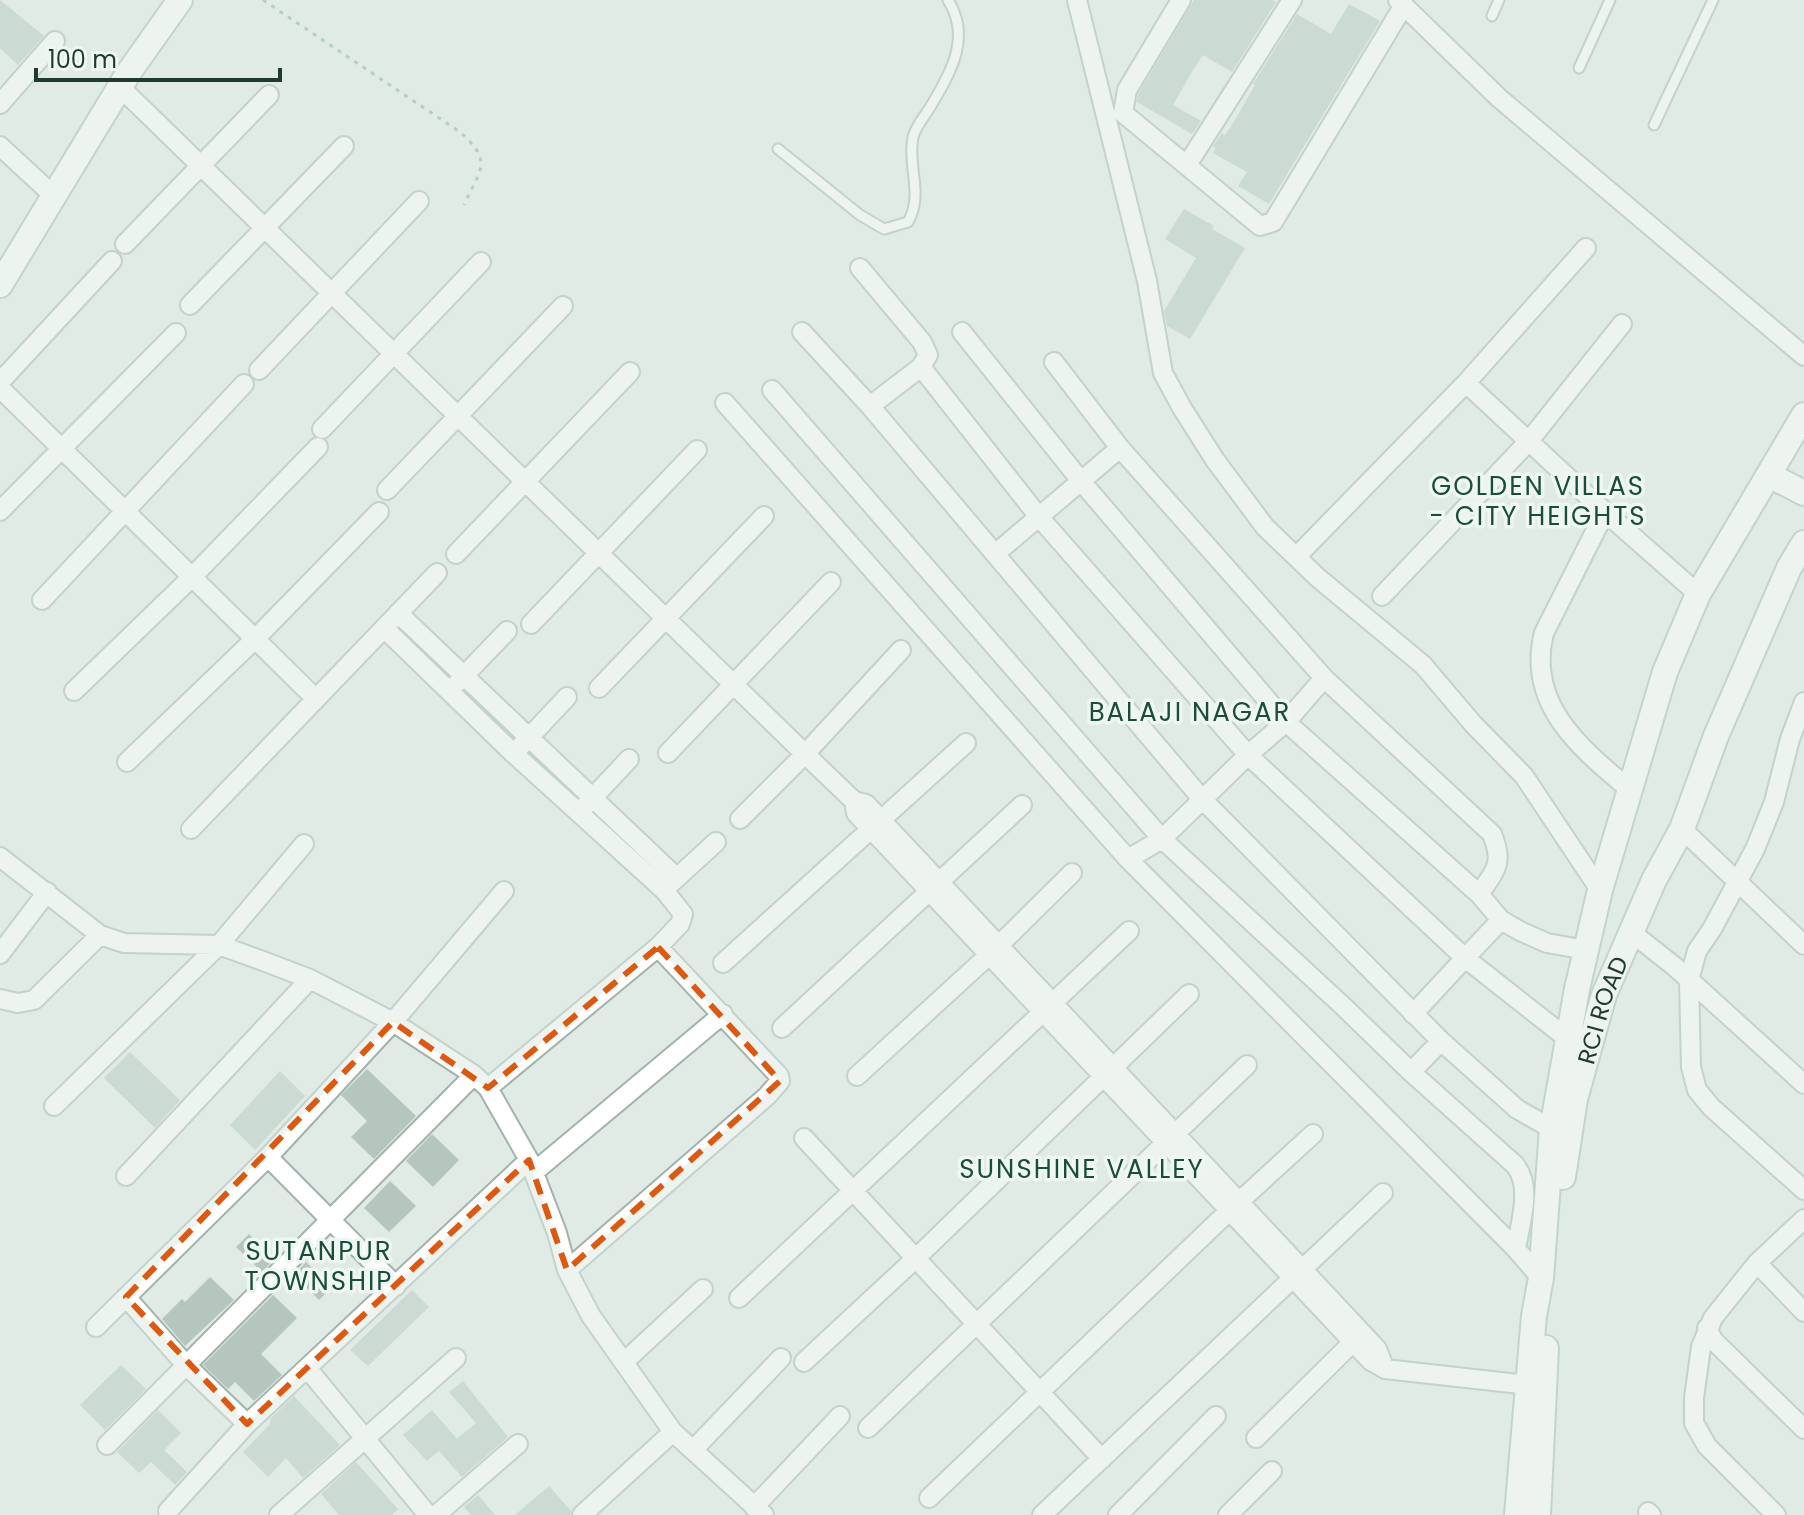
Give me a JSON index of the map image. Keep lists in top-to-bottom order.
{
  "streets": {
    "main road": ["RCI ROAD"]
  },
  "districts": [
    "GOLDEN VILLAS - CITY HEIGHTS",
    "BALAJI NAGAR",
    "SUNSHINE VALLEY",
    "SUTANPUR TOWNSHIP"
  ],
  "scale_bar": "100 m"
}
